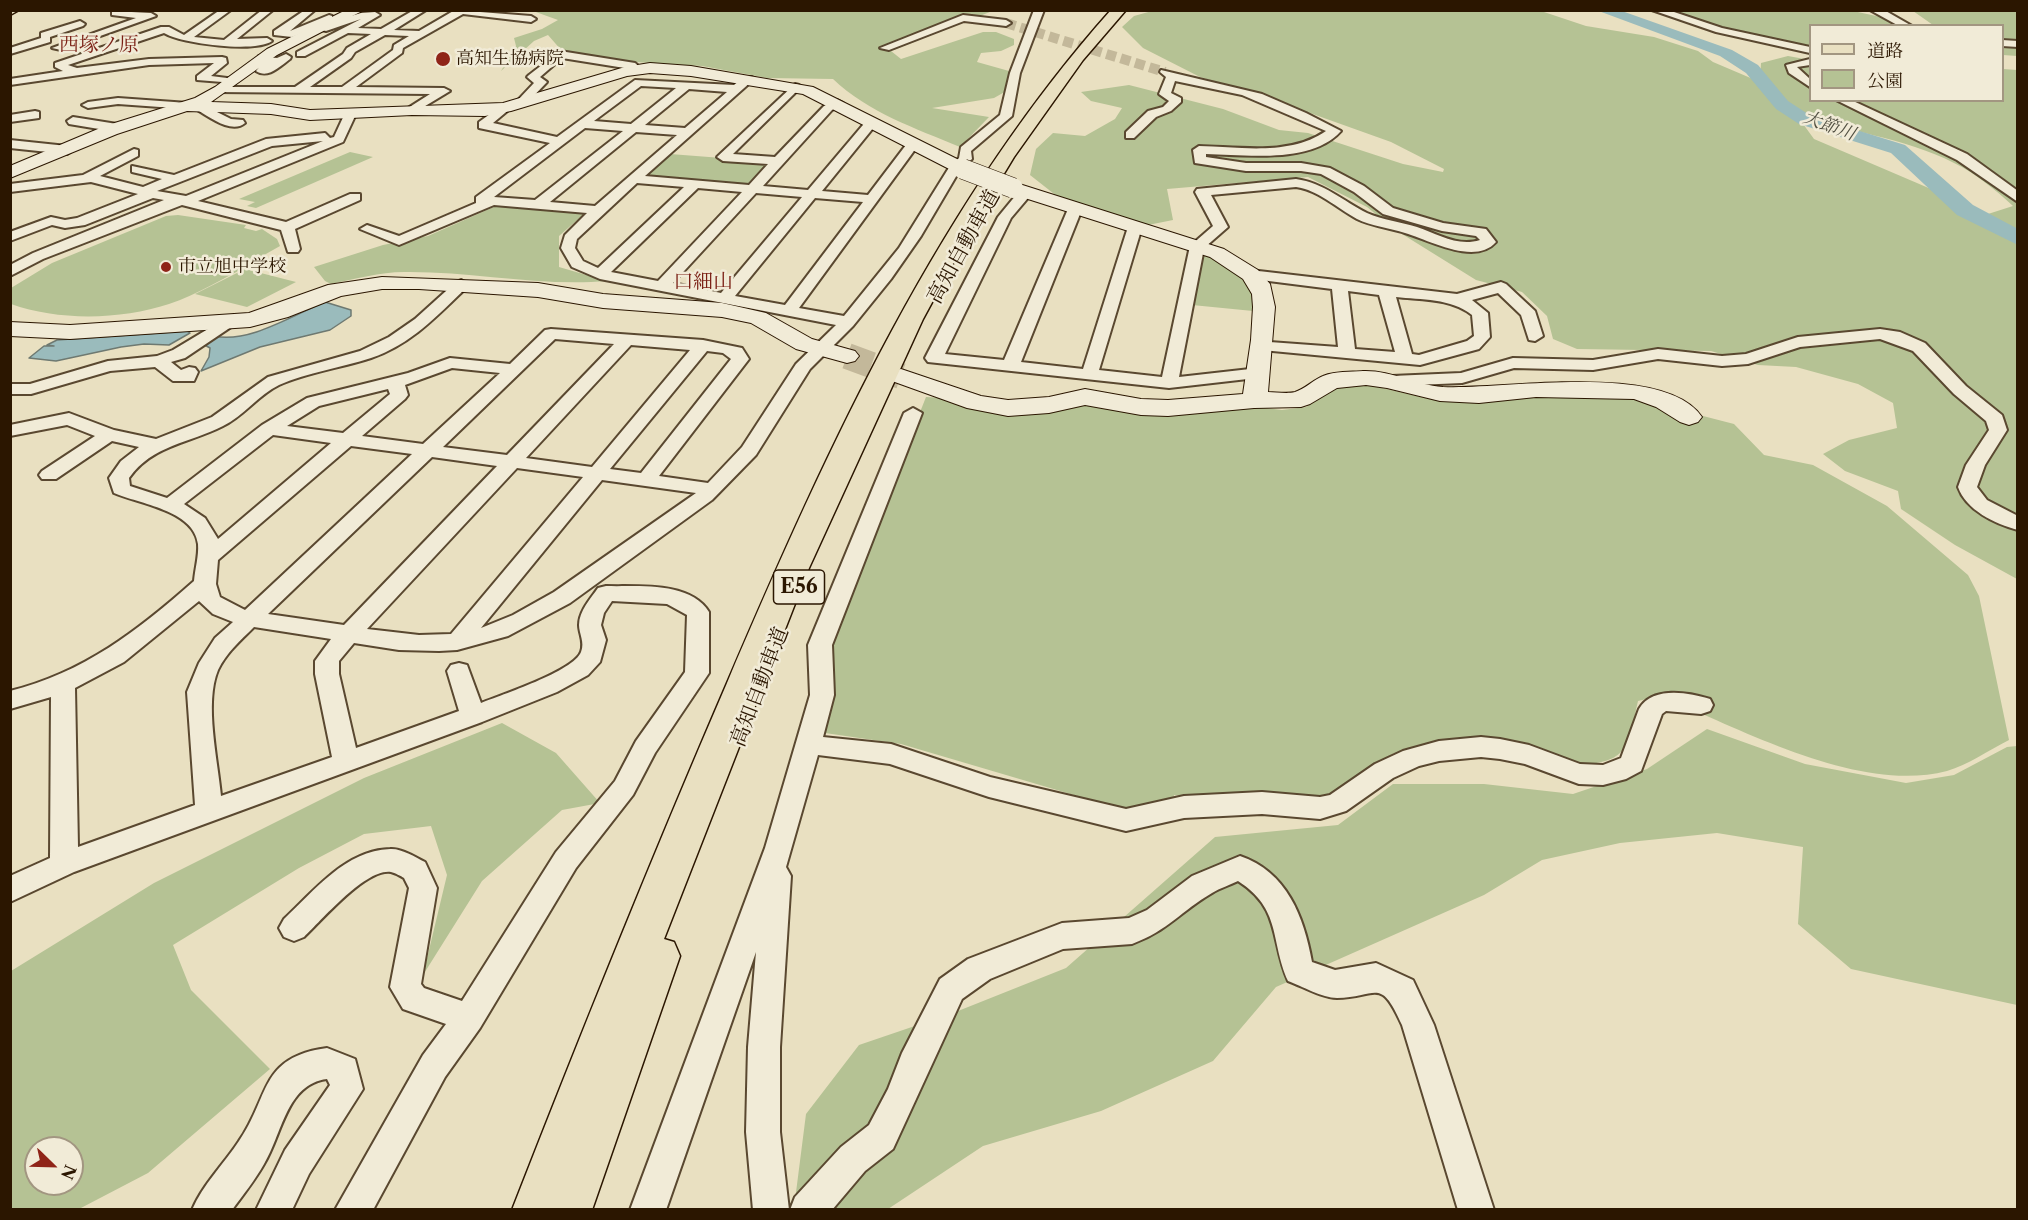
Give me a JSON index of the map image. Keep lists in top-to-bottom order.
{
  "streets": {
    "highway": ["高知自動車道", "E56"]
  },
  "districts": ["西塚ノ原", "口細山"],
  "water": ["大節川"],
  "places": ["高知生協病院", "市立旭中学校"],
  "legend": ["道路", "公園"],
  "north": "bottom right"
}
